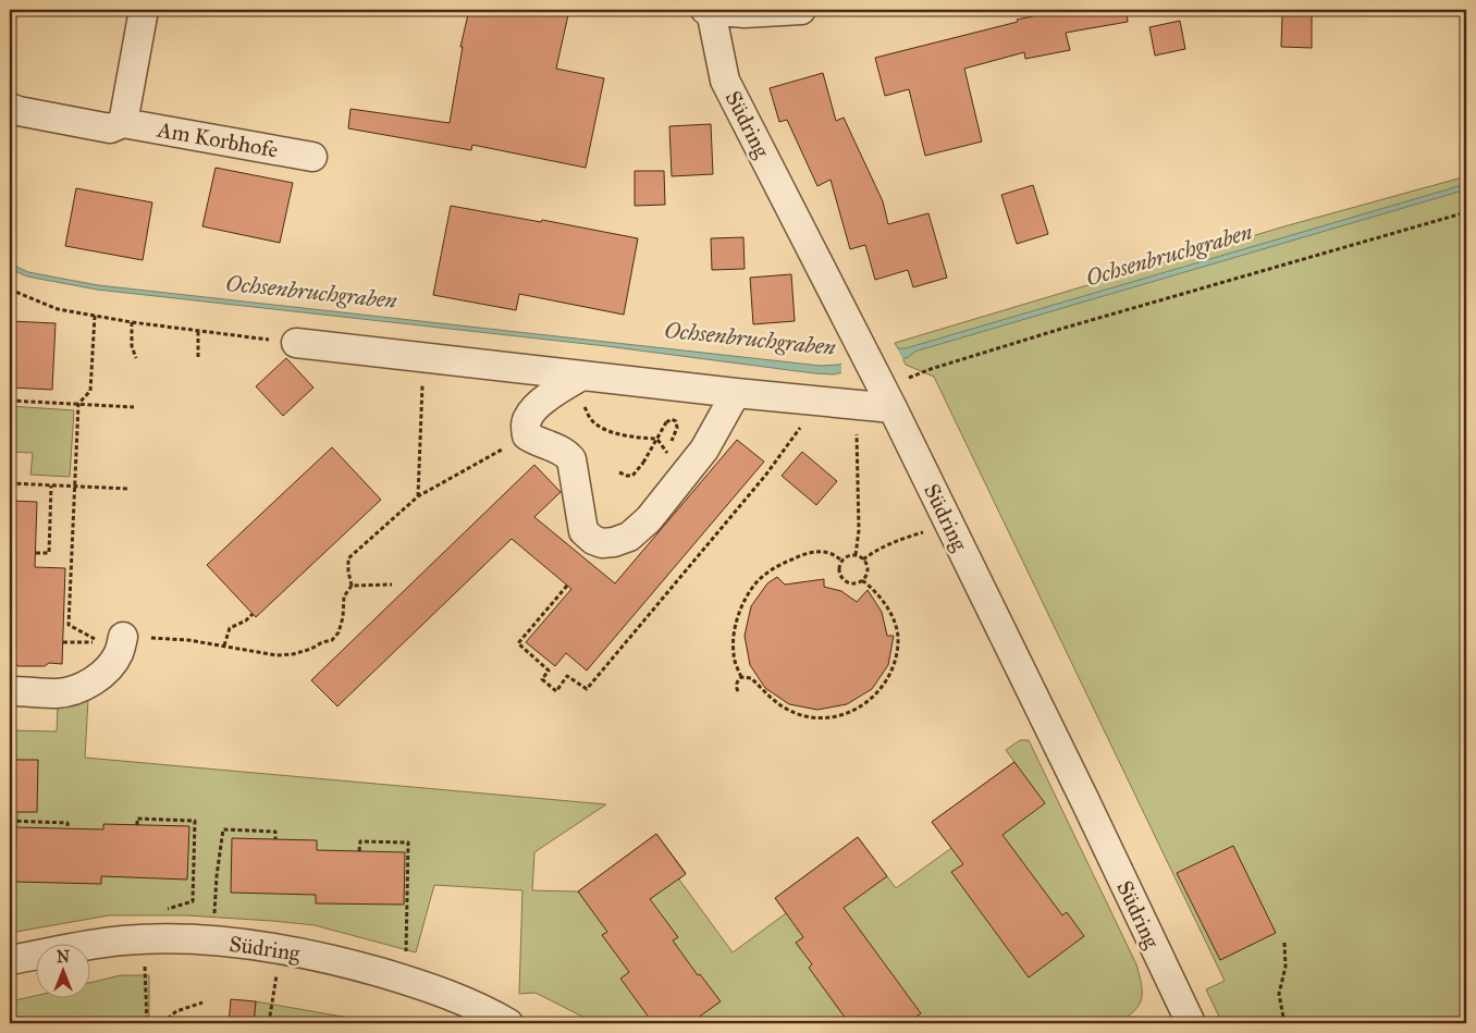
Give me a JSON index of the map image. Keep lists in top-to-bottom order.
{
  "streets": {
    "street": ["Südring", "Am Korbhofe"]
  },
  "water": ["Ochsenbruchgraben"],
  "north": "top"
}
